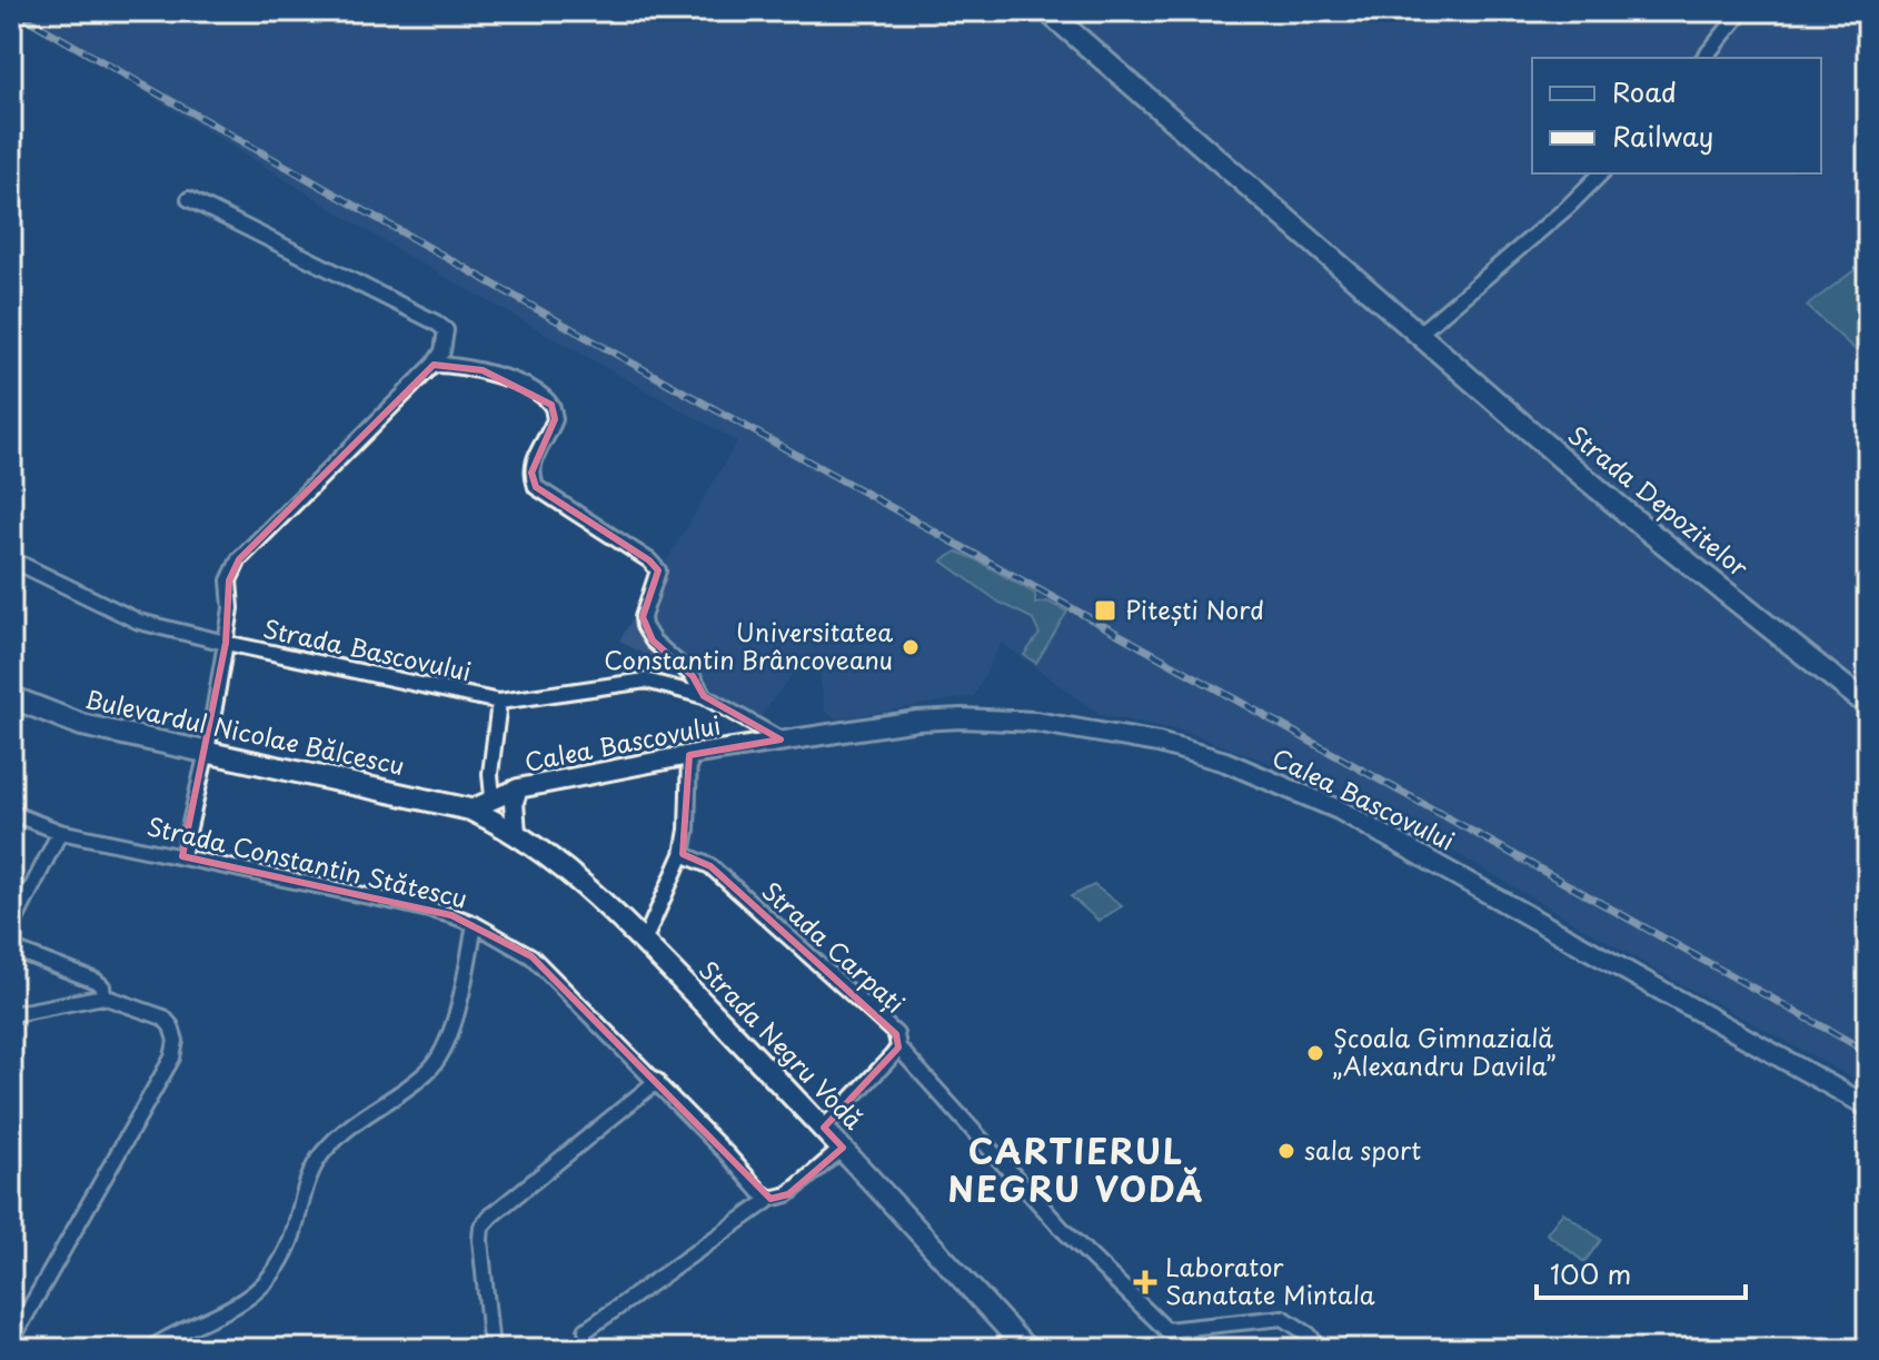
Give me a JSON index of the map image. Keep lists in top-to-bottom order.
{
  "streets": {
    "main road": ["Strada Depozitelor", "Bulevardul Nicolae Bălcescu", "Strada Negru Vodă"],
    "street": [
      "Strada Bascovului",
      "Calea Bascovului",
      "Strada Constantin Stătescu",
      "Strada Carpați"
    ]
  },
  "crossings": [
    ["Strada Bascovului", "Calea Bascovului"],
    ["Bulevardul Nicolae Bălcescu", "Calea Bascovului"],
    ["Bulevardul Nicolae Bălcescu", "Strada Negru Vodă"],
    ["Calea Bascovului", "Strada Negru Vodă"],
    ["Strada Carpați", "Strada Negru Vodă"]
  ],
  "districts": ["CARTIERUL NEGRU VODĂ"],
  "places": {
    "transit": ["Pitești Nord"],
    "other": ["Universitatea Constantin Brâncoveanu", "Școala Gimnazială „Alexandru Davila”", "sala sport"],
    "health": ["Laborator Sanatate Mintala"]
  },
  "legend": ["Road", "Railway"],
  "scale_bar": "100 m"
}
